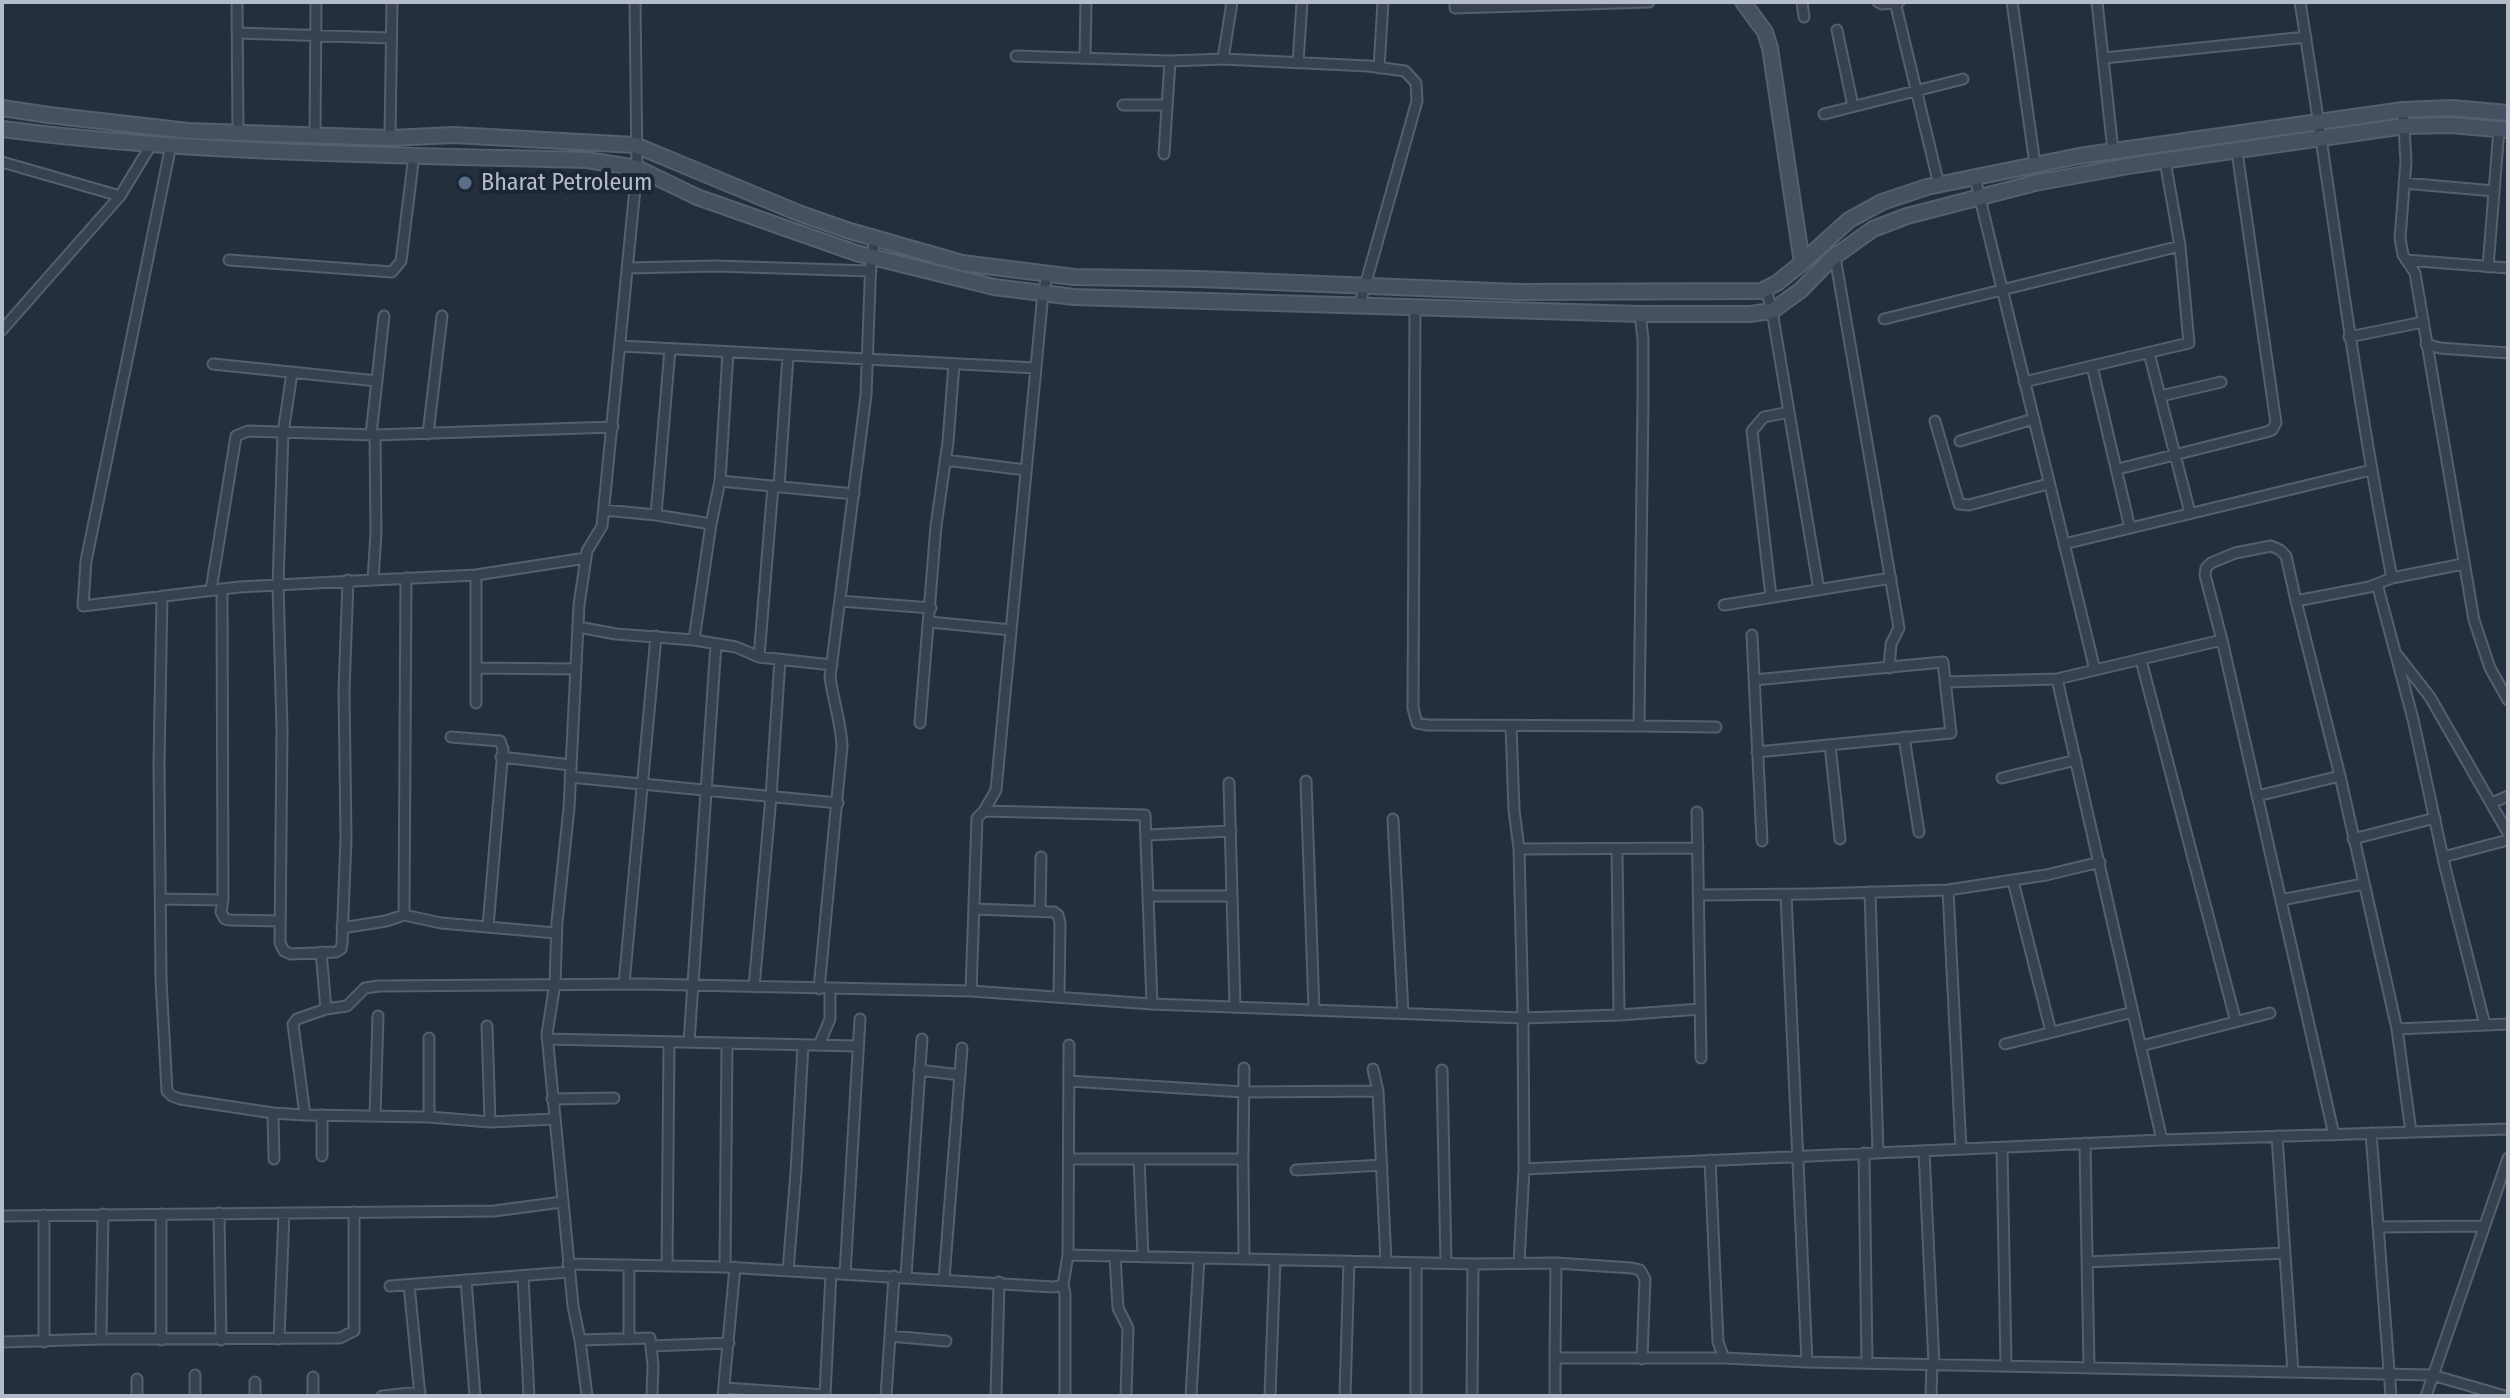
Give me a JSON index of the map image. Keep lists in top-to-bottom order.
{
  "places": ["Bharat Petroleum"]
}
